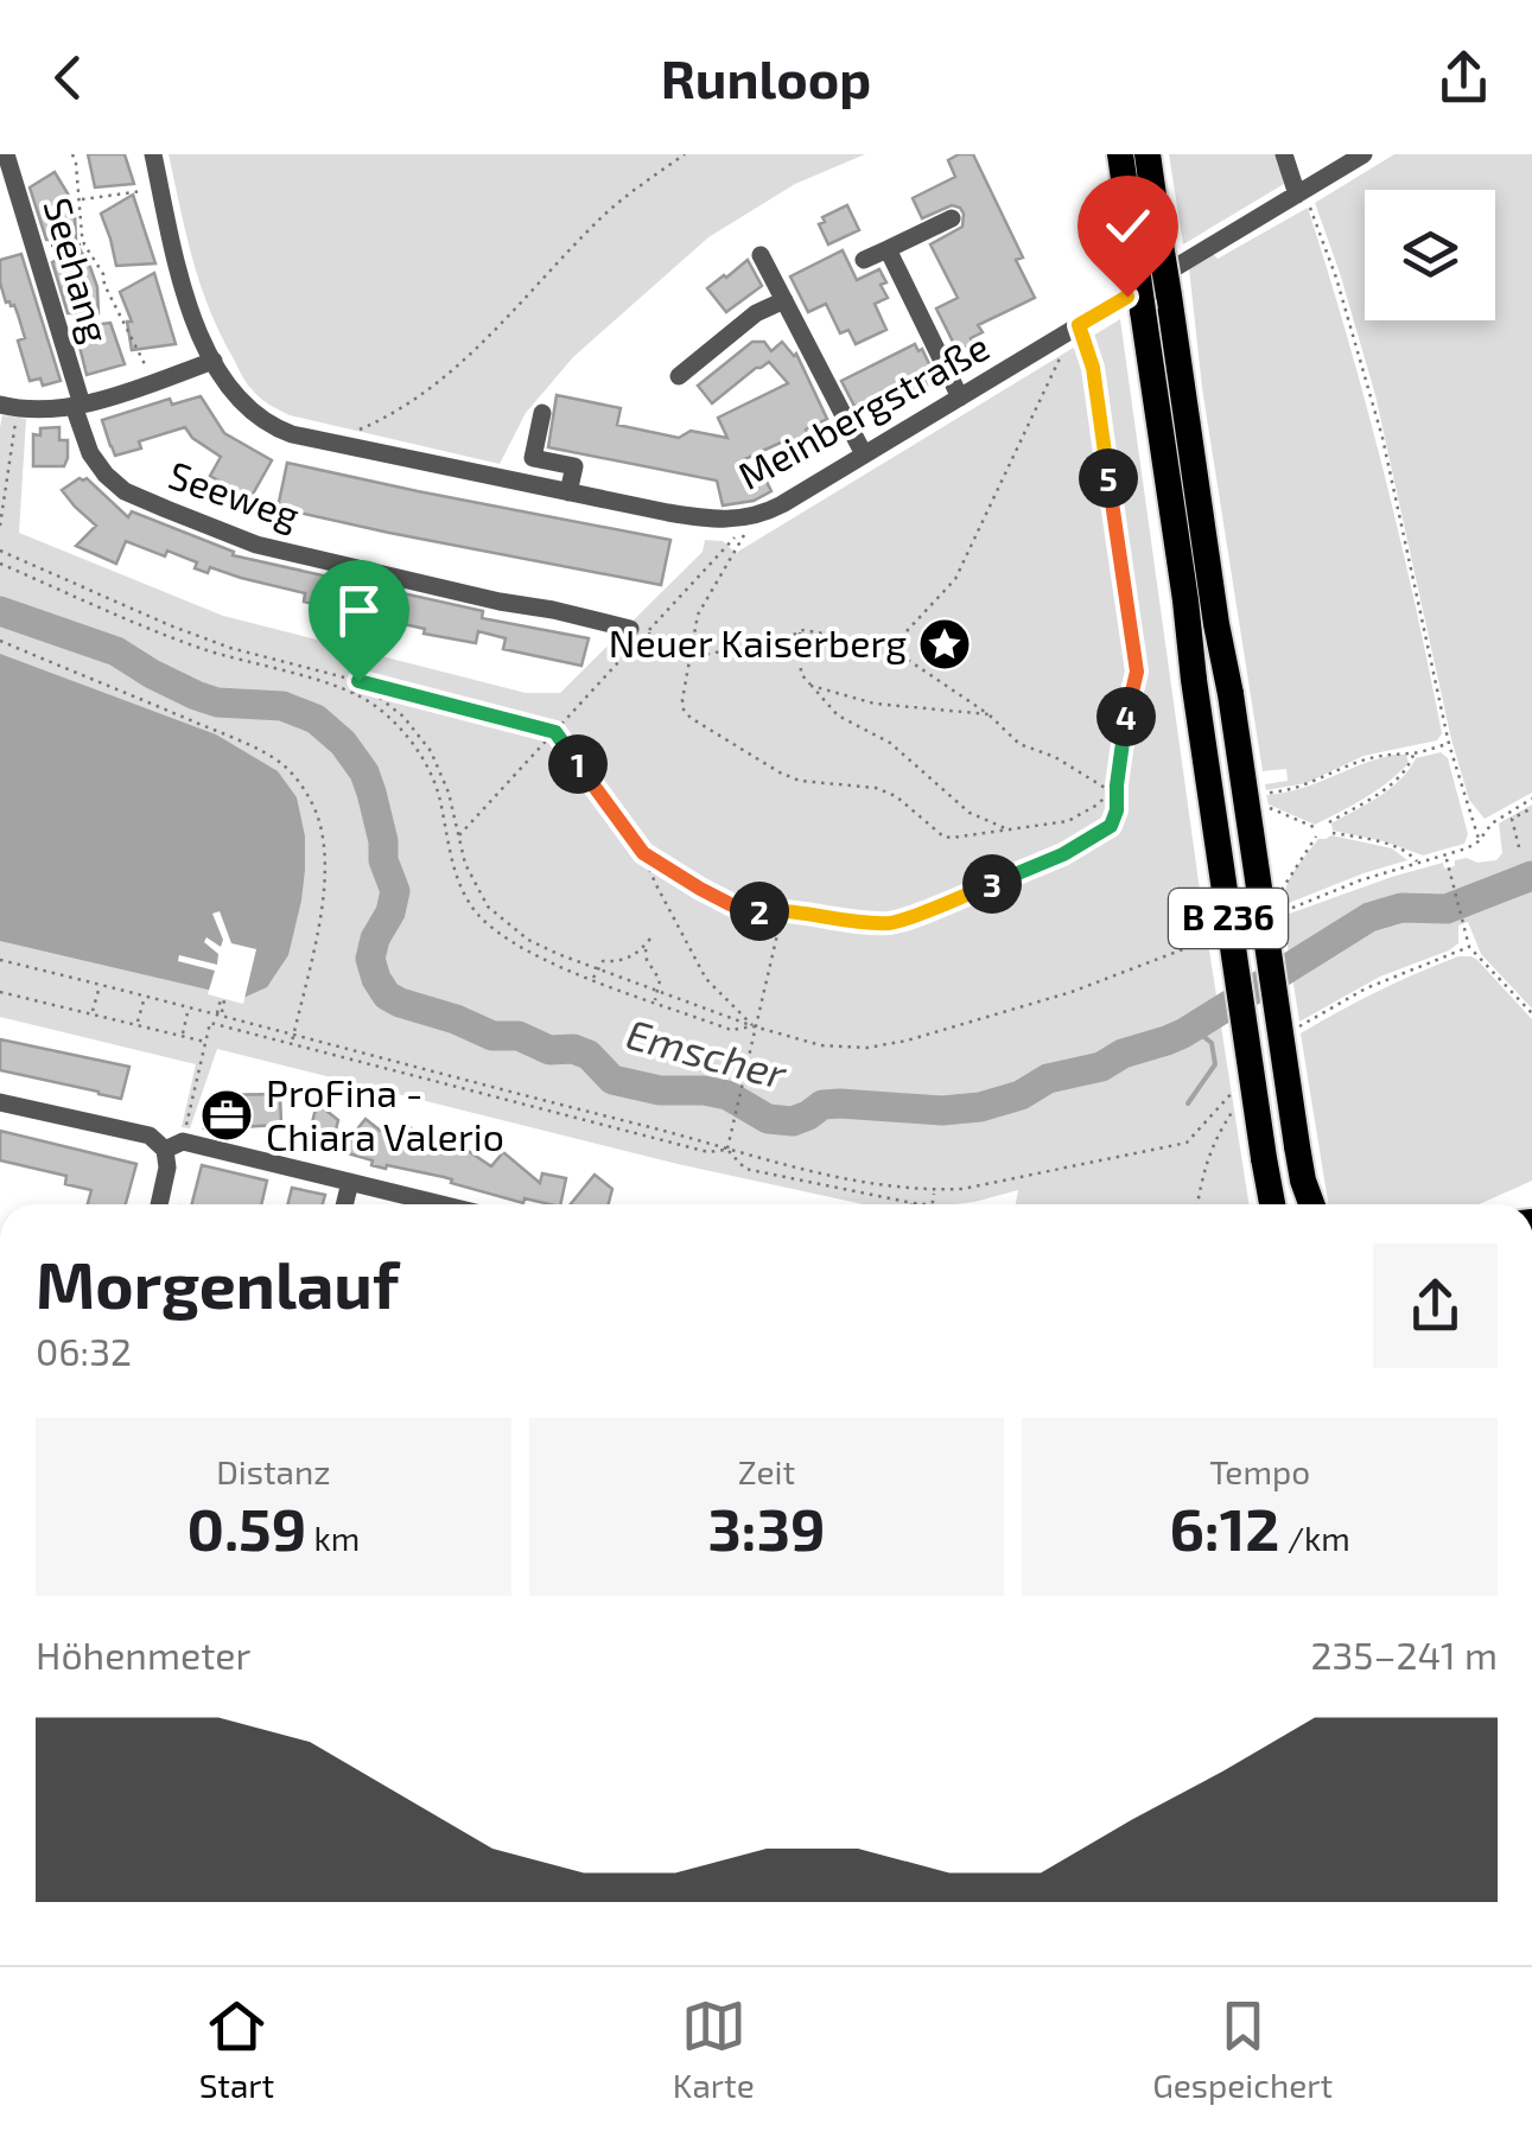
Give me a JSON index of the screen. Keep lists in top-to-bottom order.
{
  "streets": {
    "highway": ["B 236"],
    "street": ["Seehang", "Meinbergstraße", "Seeweg"]
  },
  "crossings": [
    ["Seehang", "Seeweg"]
  ],
  "water": ["Emscher"],
  "places": {
    "place": ["Neuer Kaiserberg"],
    "office": ["ProFina - Chiara Valerio"]
  },
  "page": {
    "header": "Runloop",
    "pins": [
      "5",
      "4",
      "1",
      "3",
      "2"
    ],
    "heading": ["Morgenlauf", "06:32"],
    "stats": [
      ["Distanz", "0.59 km"],
      ["Zeit", "3:39"],
      ["Tempo", "6:12 /km"]
    ],
    "chart": ["Höhenmeter", "235–241 m"],
    "tabs": ["Start", "Karte", "Gespeichert"]
  }
}
